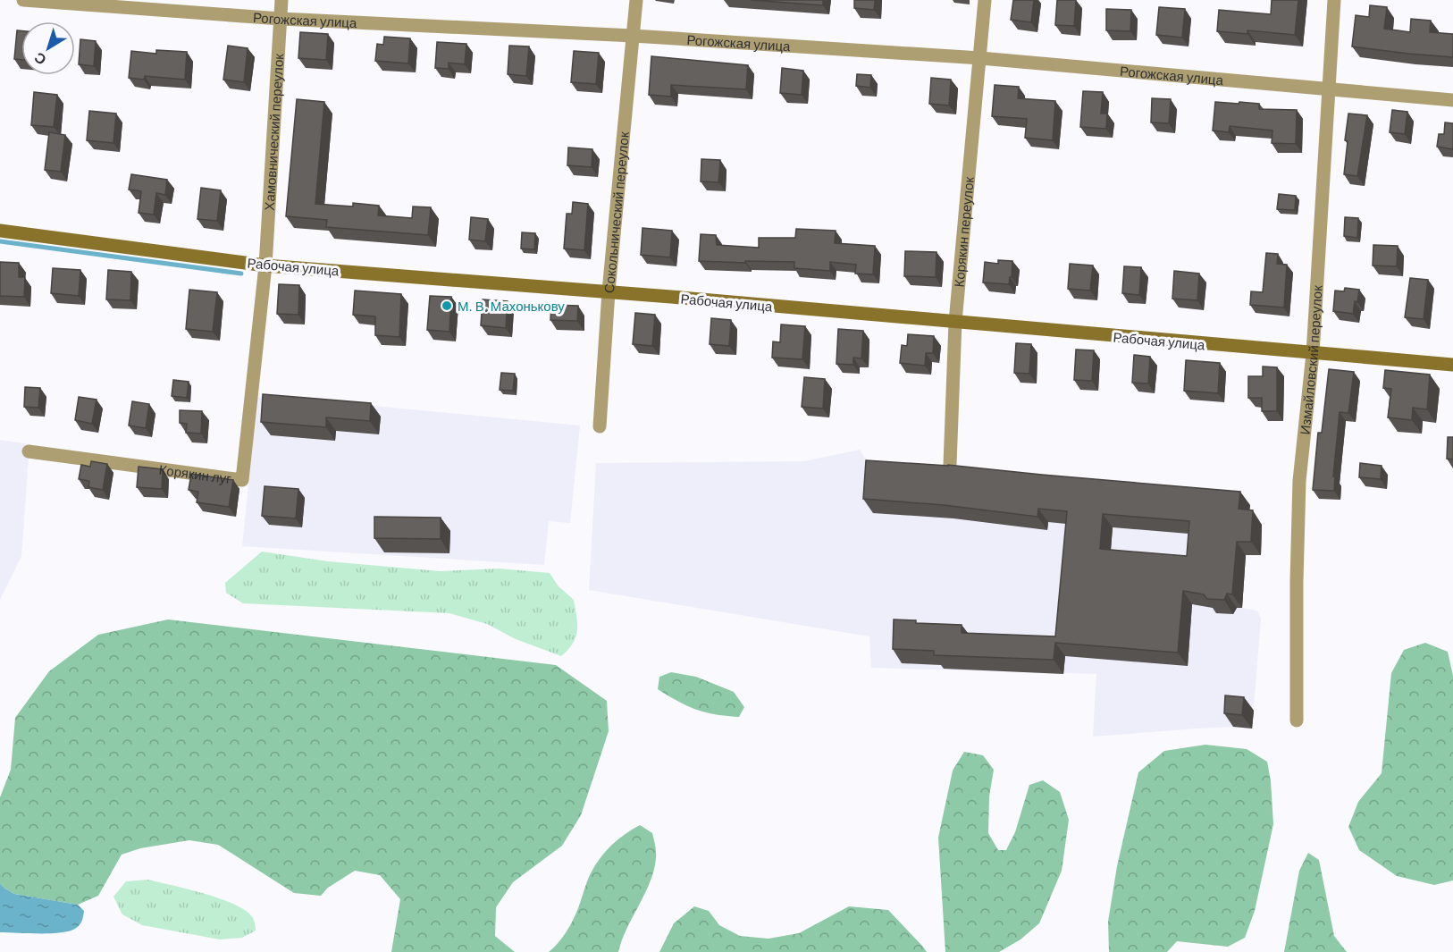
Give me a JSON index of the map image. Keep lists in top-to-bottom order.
{
  "streets": {
    "main road": ["Рабочая улица"],
    "street": [
      "Рогожская улица",
      "Хамовнический переулок",
      "Сокольнический переулок",
      "Корякин переулок",
      "Измайловский переулок",
      "Корякин луг"
    ]
  },
  "crossings": [
    ["Рогожская улица", "Хамовнический переулок"],
    ["Рогожская улица", "Сокольнический переулок"],
    ["Рогожская улица", "Корякин переулок"],
    ["Рогожская улица", "Измайловский переулок"],
    ["Хамовнический переулок", "Рабочая улица"],
    ["Хамовнический переулок", "Корякин луг"],
    ["Сокольнический переулок", "Рабочая улица"],
    ["Корякин переулок", "Рабочая улица"],
    ["Рабочая улица", "Измайловский переулок"],
    ["Рабочая улица", "Корякин луг"]
  ],
  "places": ["М. В. Махонькову"],
  "north": "bottom left"
}
